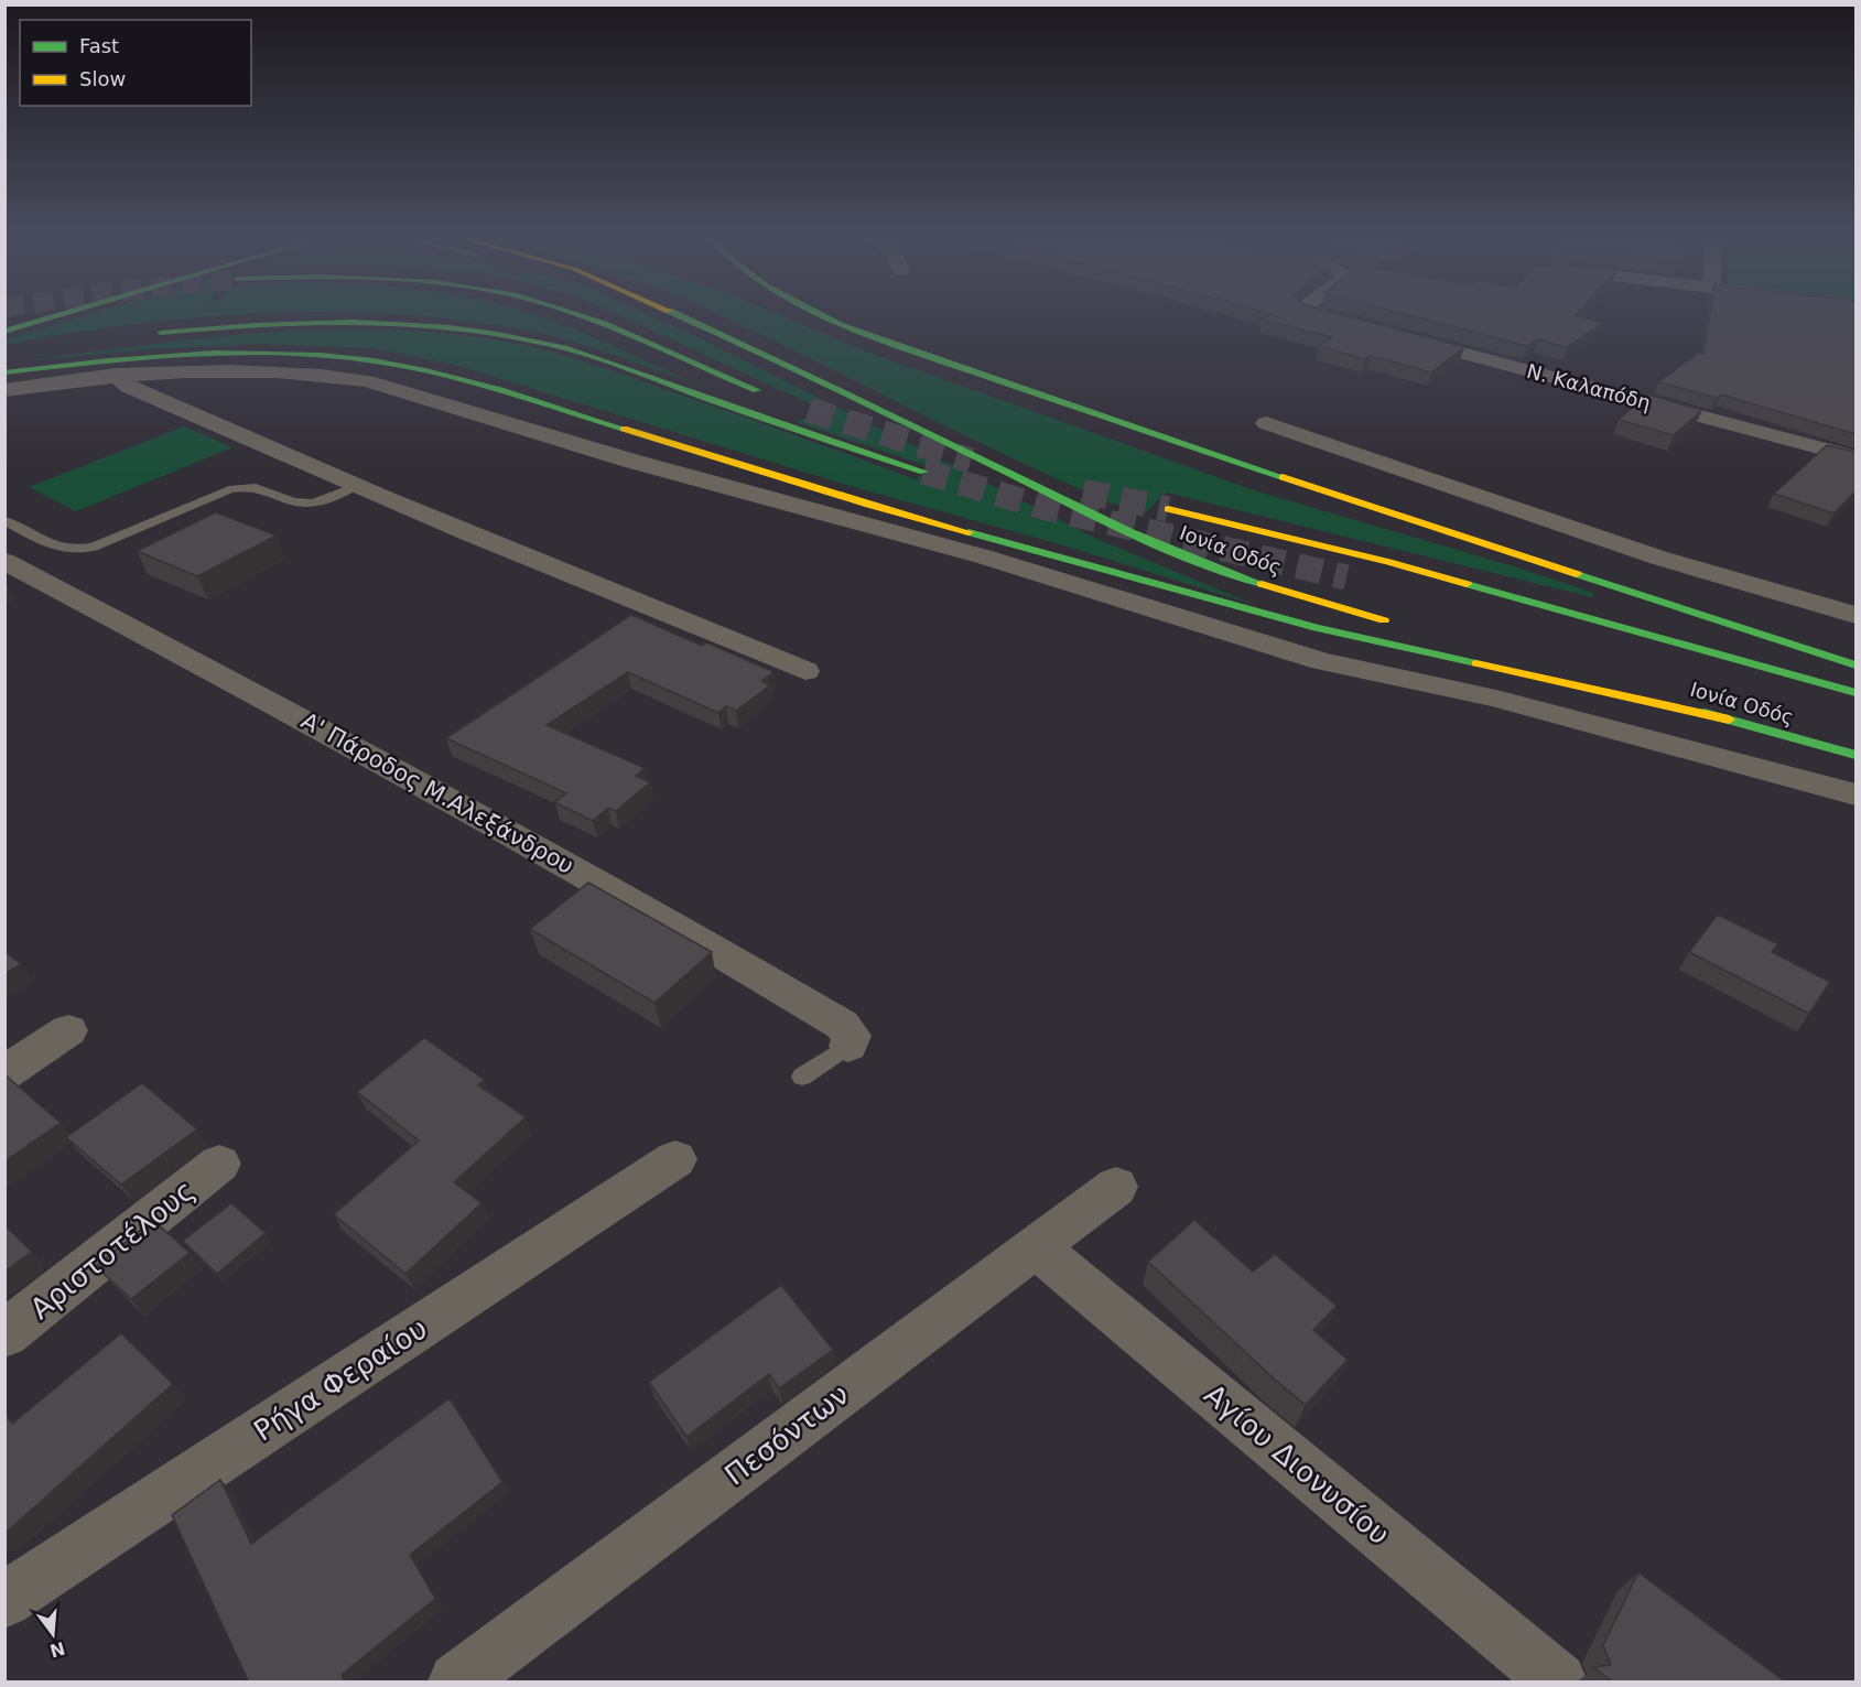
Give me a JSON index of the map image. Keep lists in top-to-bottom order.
{
  "streets": {
    "highway": ["Ιονία Οδός"],
    "street": [
      "Ν. Καλαπόδη",
      "Α' Πάροδος Μ.Αλεξάνδρου",
      "Αριστοτέλους",
      "Ρήγα Φεραίου",
      "Πεσόντων",
      "Αγίου Διονυσίου"
    ]
  },
  "crossings": [
    ["Πεσόντων", "Αγίου Διονυσίου"]
  ],
  "legend": ["Fast", "Slow"],
  "north": "bottom"
}
